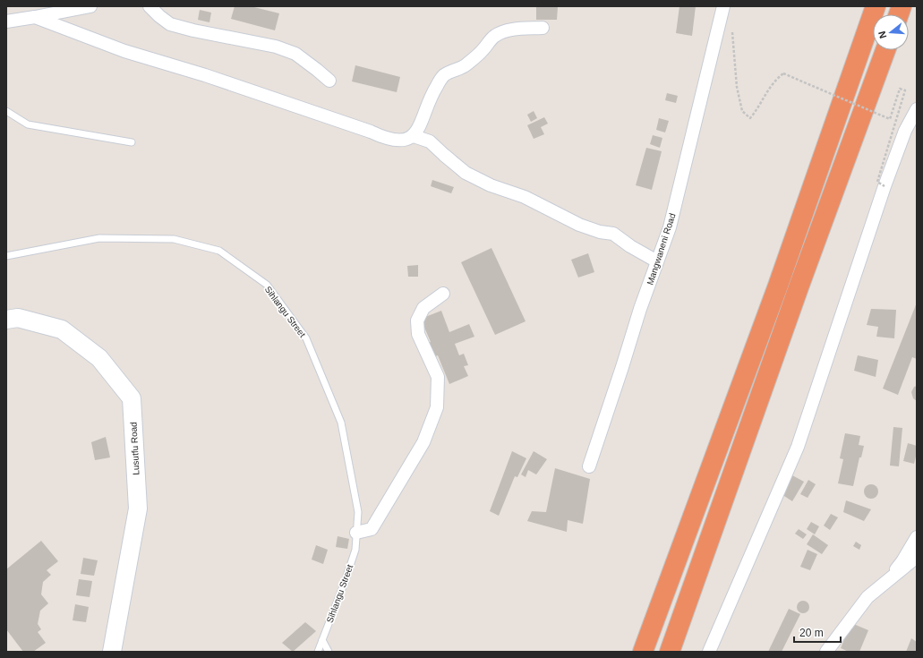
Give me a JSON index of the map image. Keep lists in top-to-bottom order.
{
  "streets": {
    "street": ["Mangwaneni Road", "Lusutfu Road"],
    "lane": ["Sihlangu Street"]
  },
  "scale_bar": "20 m",
  "north": "left"
}
